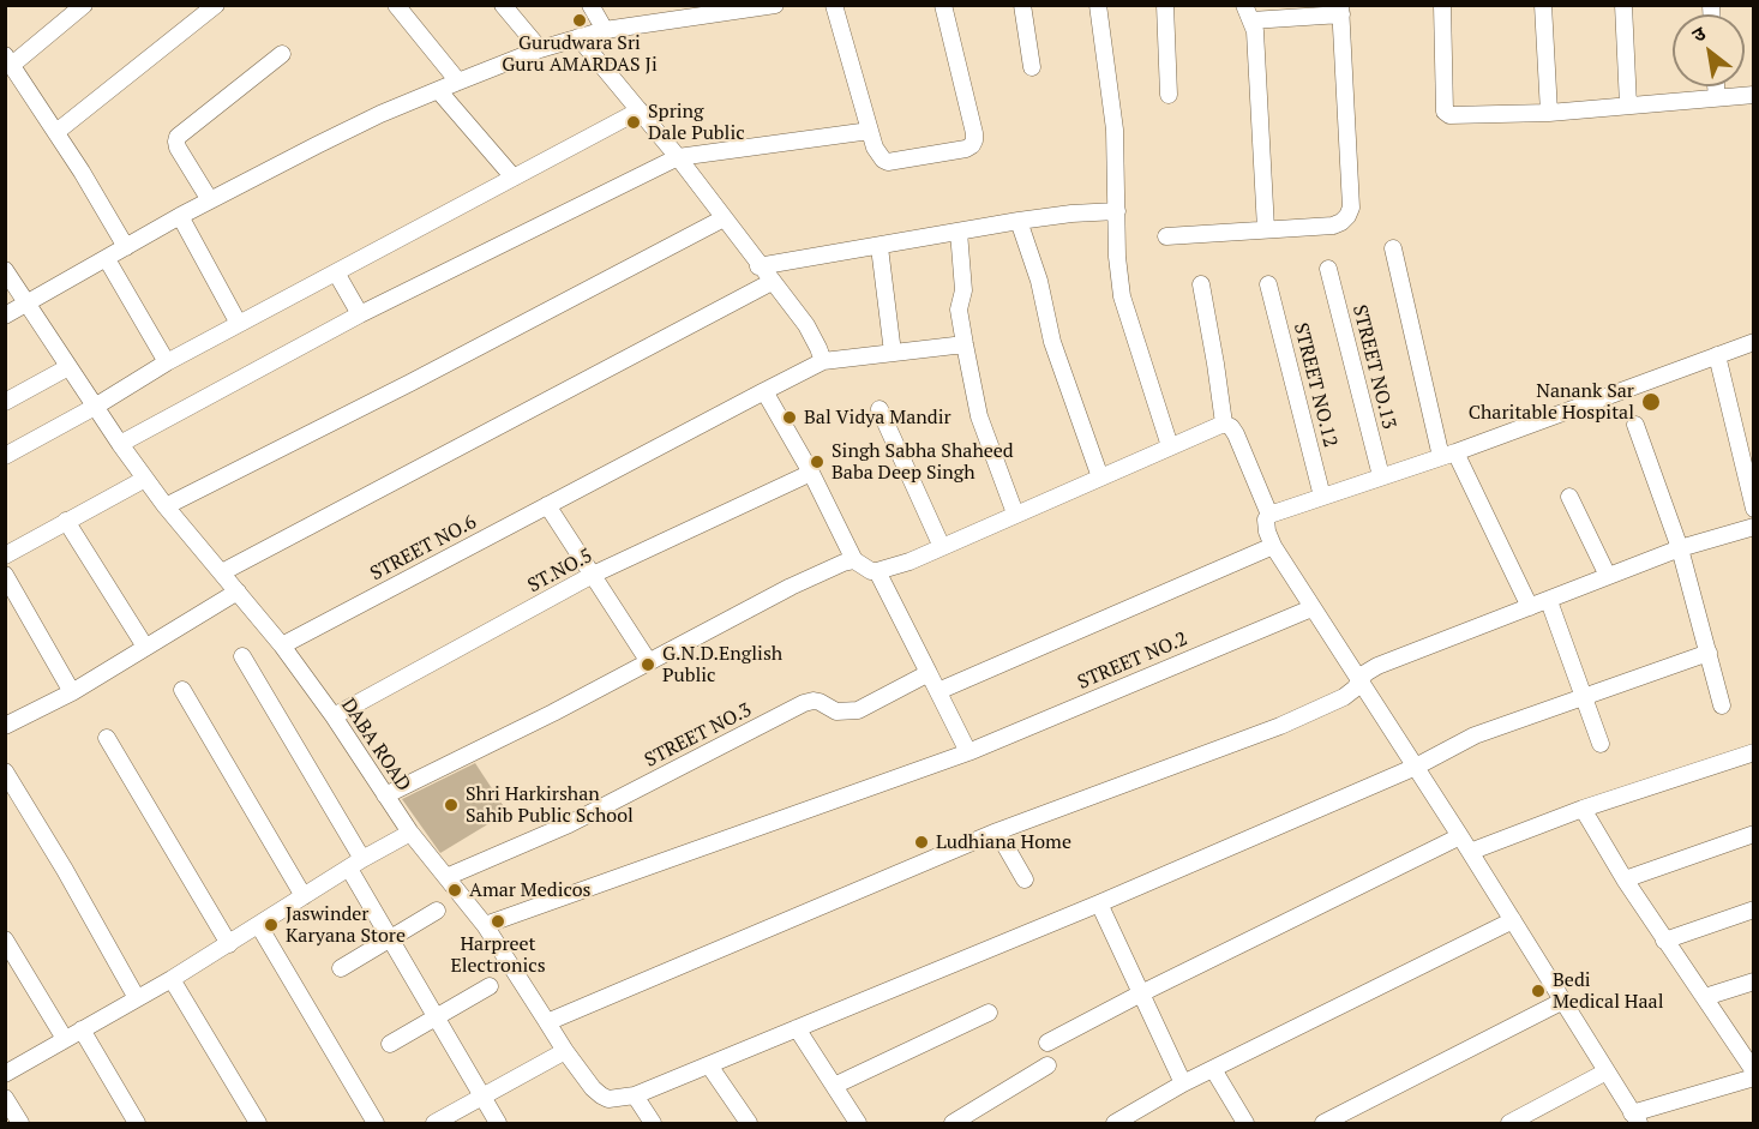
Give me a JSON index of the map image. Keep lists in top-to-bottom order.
{
  "streets": {
    "street": [
      "STREET NO.13",
      "STREET NO.12",
      "STREET NO.6",
      "ST.NO.5",
      "STREET NO.2",
      "STREET NO.3",
      "DABA ROAD"
    ]
  },
  "crossings": [
    ["STREET NO.6", "DABA ROAD"],
    ["ST.NO.5", "DABA ROAD"],
    ["STREET NO.2", "DABA ROAD"],
    ["STREET NO.3", "DABA ROAD"]
  ],
  "places": [
    "Gurudwara Sri Guru AMARDAS Ji",
    "Spring Dale Public",
    "Nanank Sar Charitable Hospital",
    "Bal Vidya Mandir",
    "Singh Sabha Shaheed Baba Deep Singh",
    "G.N.D.English Public",
    "Shri Harkirshan Sahib Public School",
    "Ludhiana Home",
    "Amar Medicos",
    "Harpreet Electronics",
    "Jaswinder Karyana Store",
    "Bedi Medical Haal"
  ],
  "north": "top left"
}
